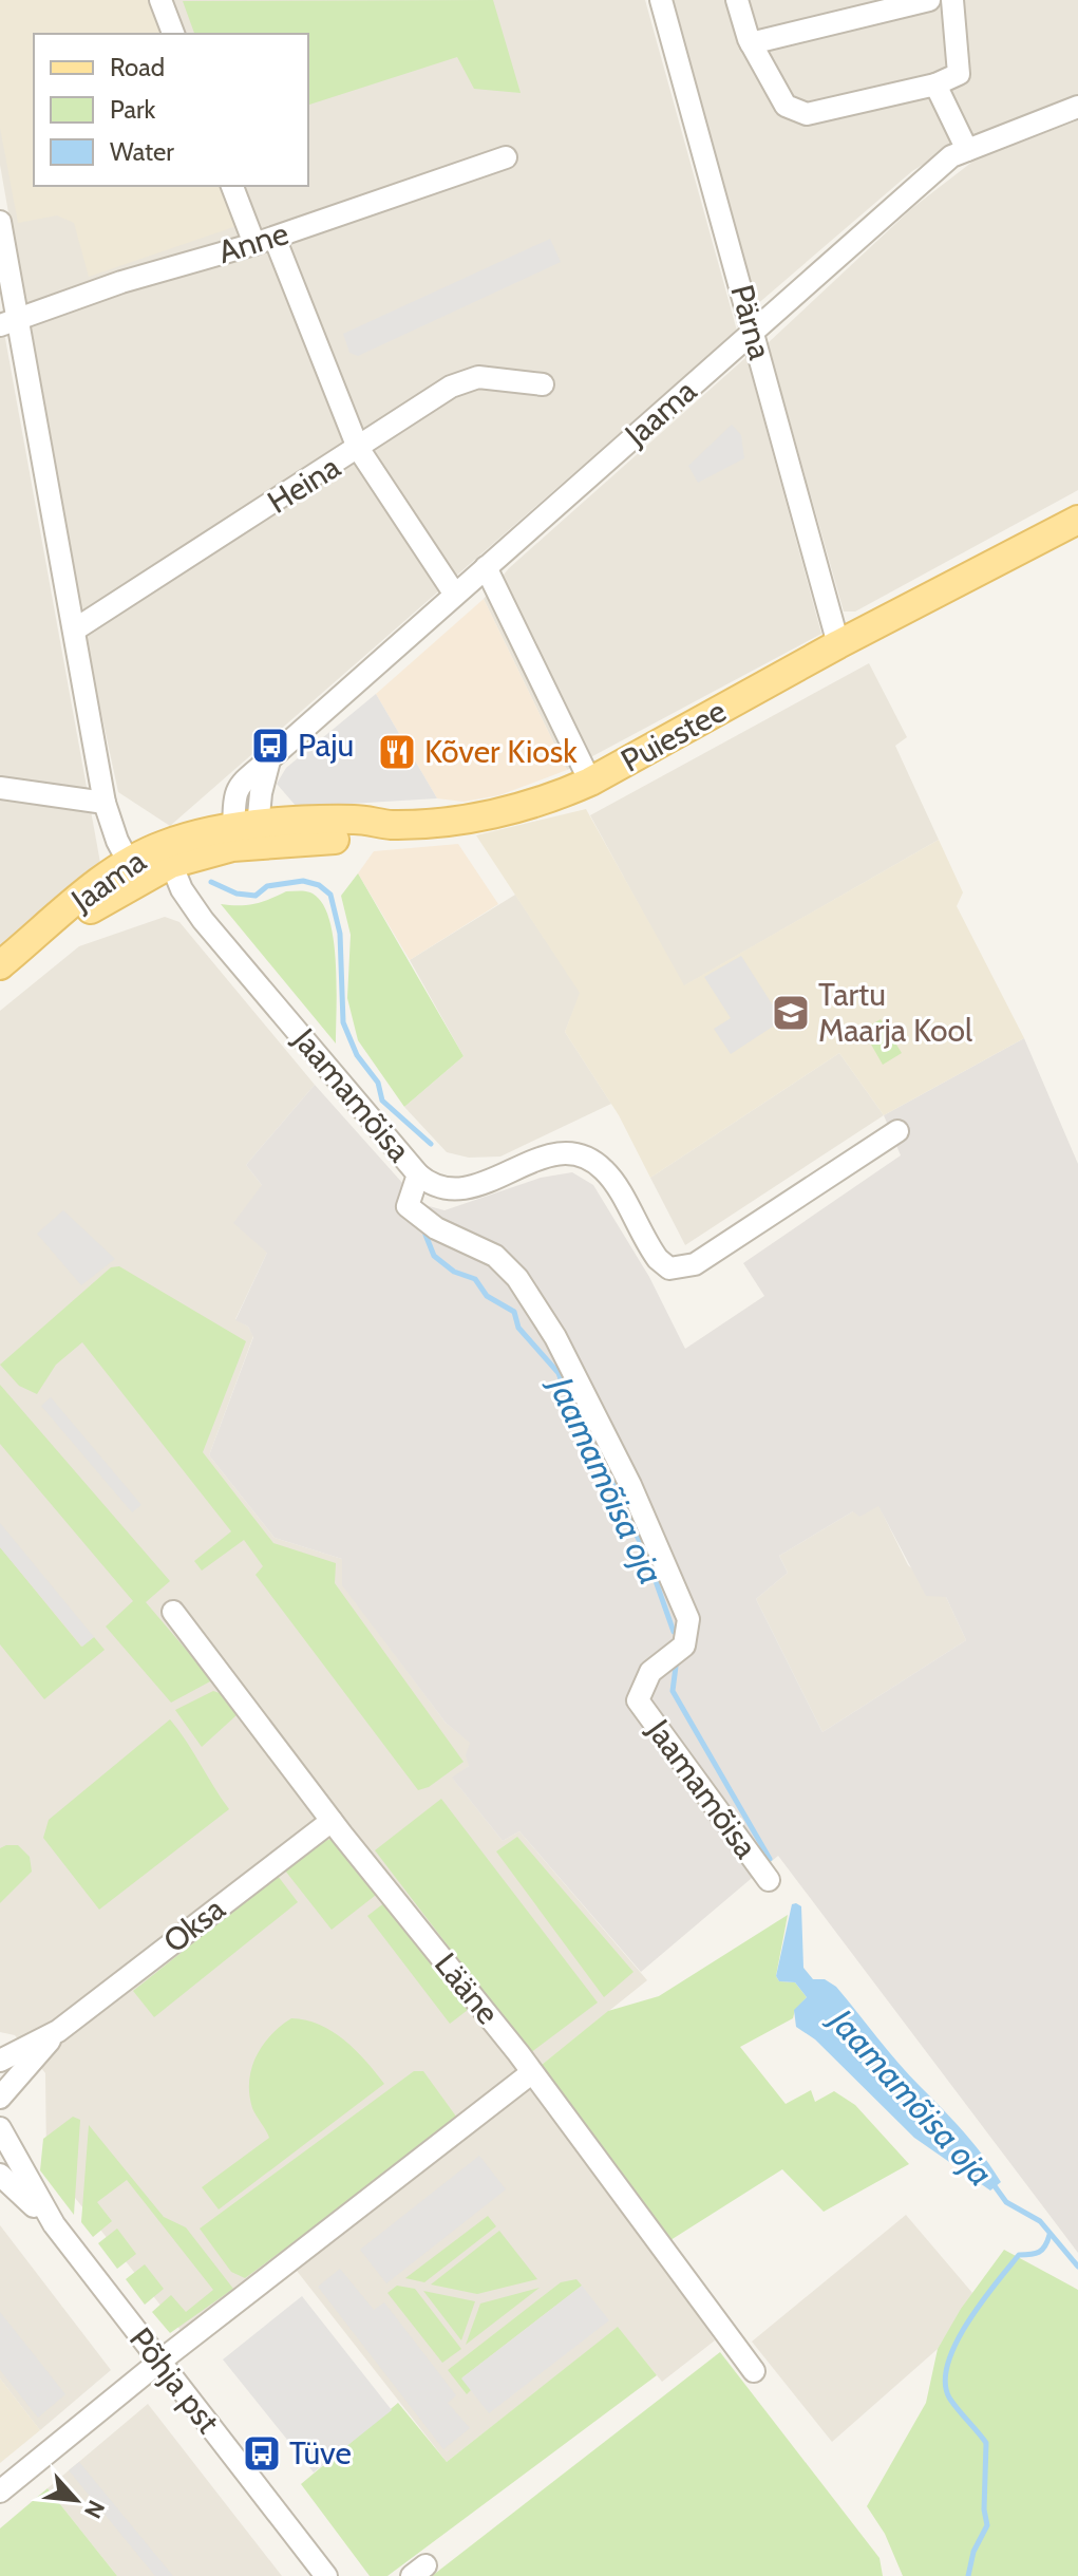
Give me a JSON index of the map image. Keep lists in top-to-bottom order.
{
  "streets": {
    "main road": ["Jaama", "Puiestee"],
    "street": [
      "Anne",
      "Pärna",
      "Heina",
      "Jaamamõisa",
      "Oksa",
      "Lääne",
      "Põhja pst"
    ]
  },
  "crossings": [
    ["Pärna", "Jaama"],
    ["Pärna", "Puiestee"],
    ["Jaama", "Puiestee"],
    ["Jaama", "Jaamamõisa"],
    ["Oksa", "Lääne"]
  ],
  "water": ["Jaamamõisa oja"],
  "places": {
    "bus stop": ["Paju", "Tüve"],
    "restaurant": ["Kõver Kiosk"],
    "school or university": ["Tartu Maarja Kool"]
  },
  "legend": ["Road", "Park", "Water"],
  "north": "bottom right"
}
